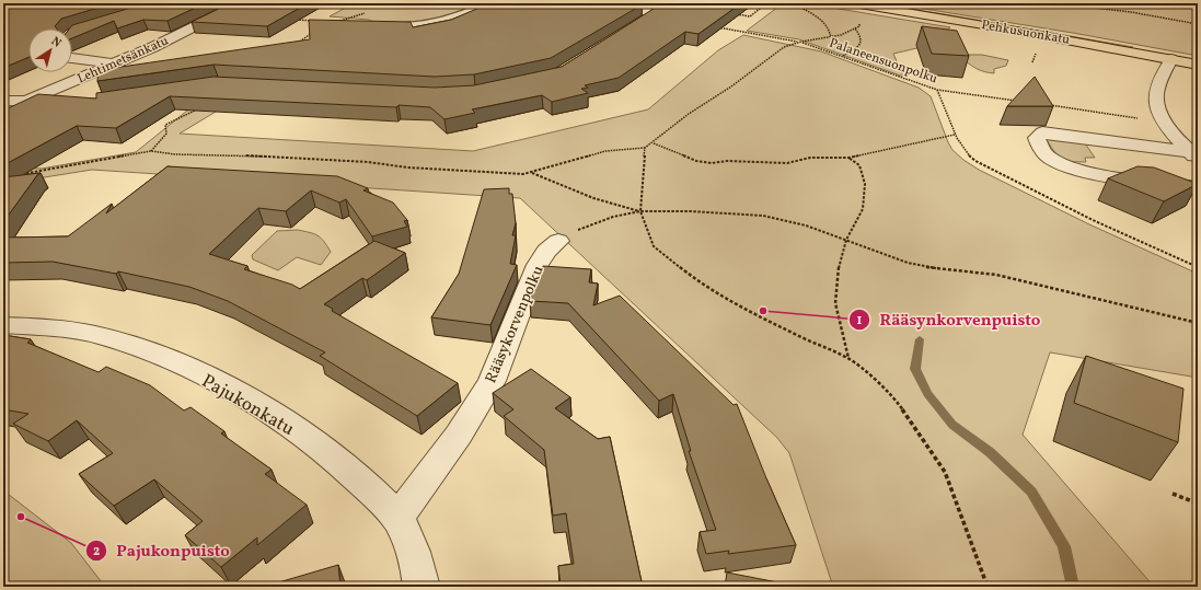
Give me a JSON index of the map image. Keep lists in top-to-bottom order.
{
  "streets": {
    "main road": ["Pehkusuonkatu"],
    "street": ["Lehtimetsänkatu", "Rääsykorvenpolku", "Pajukonkatu"],
    "path": ["Palaneensuonpolku"]
  },
  "crossings": [
    ["Rääsykorvenpolku", "Pajukonkatu"]
  ],
  "places": ["Rääsynkorvenpuisto", "Pajukonpuisto"],
  "north": "top right"
}
